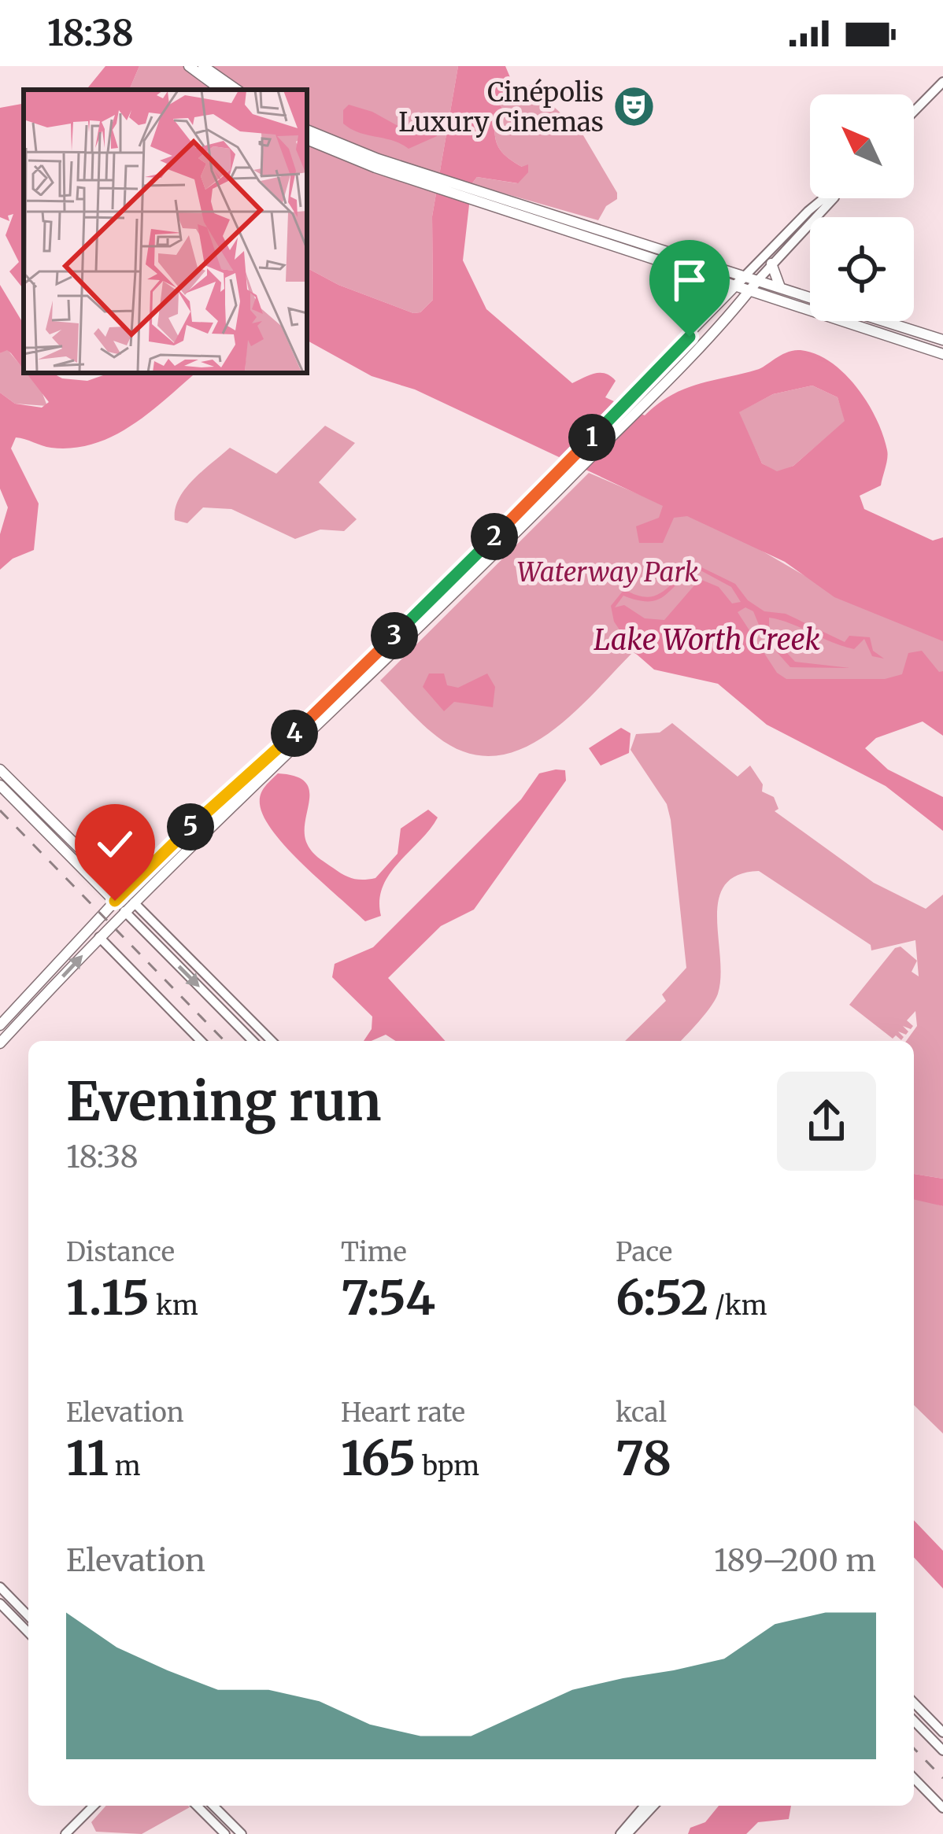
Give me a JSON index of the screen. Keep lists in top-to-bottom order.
{
  "water": ["Lake Worth Creek"],
  "parks": ["Waterway Park"],
  "places": {
    "theatre": ["Cinépolis Luxury Cinemas"]
  },
  "north": "top left",
  "page": {
    "status": "18:38",
    "pins": [
      "1",
      "2",
      "3",
      "4",
      "5"
    ],
    "heading": ["Evening run", "18:38"],
    "stats": [
      ["Distance", "1.15 km"],
      ["Time", "7:54"],
      ["Pace", "6:52 /km"],
      ["Elevation", "11 m"],
      ["Heart rate", "165 bpm"],
      ["kcal", "78"]
    ],
    "chart": ["Elevation", "189–200 m"]
  }
}
